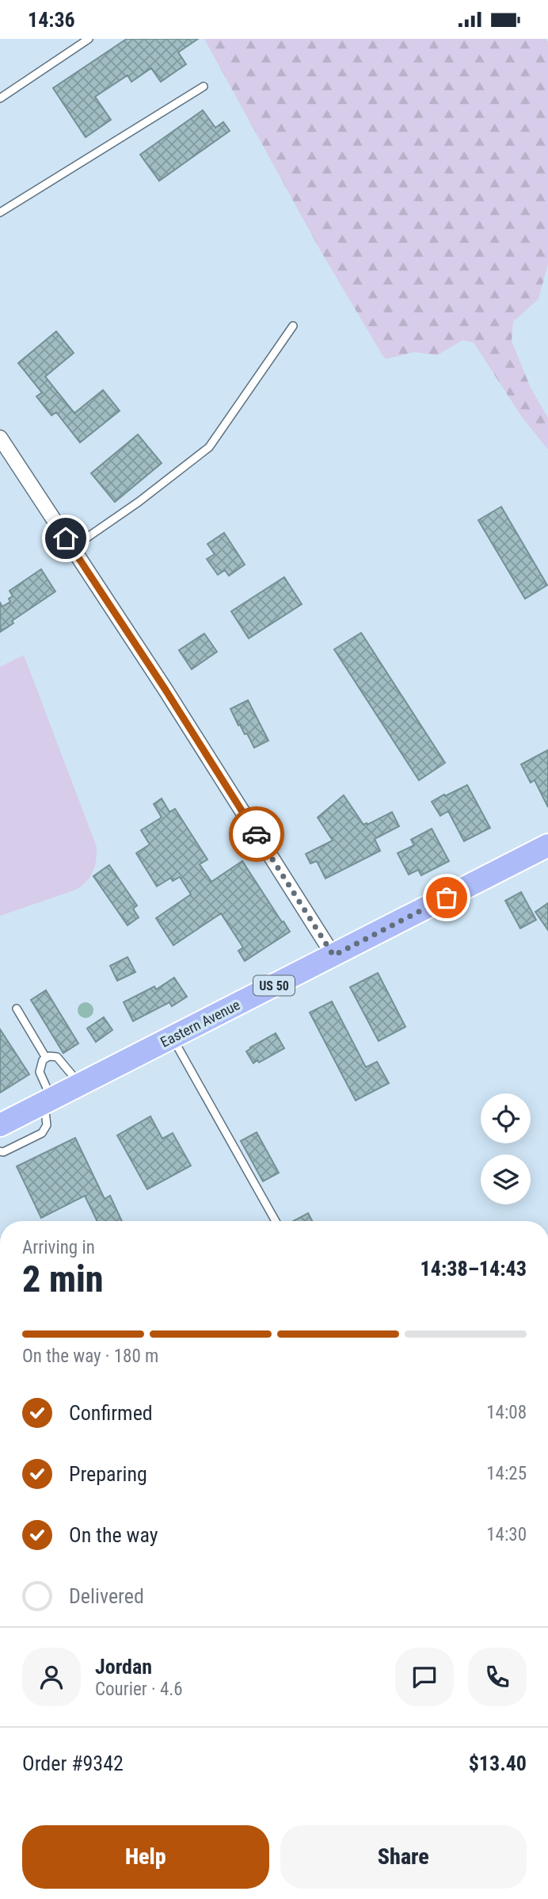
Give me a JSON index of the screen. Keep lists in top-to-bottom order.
{
  "streets": {
    "main road": ["US 50", "Eastern Avenue"]
  },
  "page": {
    "status": "14:36",
    "heading": ["2 min", "Arriving in", "14:38–14:43"],
    "panel": [
      "Jordan",
      "Courier · 4.6",
      "Order #9342",
      "$13.40"
    ],
    "bar": "On the way · 180 m",
    "list": [
      ["Confirmed", "14:08"],
      ["Preparing", "14:25"],
      ["On the way", "14:30"],
      "Delivered"
    ],
    "buttons": ["Help", "Share"]
  }
}
